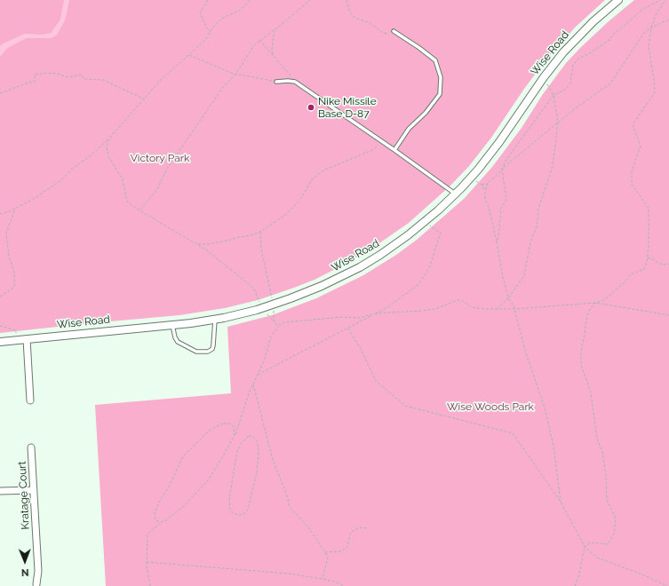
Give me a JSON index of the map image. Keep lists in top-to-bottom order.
{
  "streets": {
    "street": ["Wise Road", "Kratage Court"]
  },
  "parks": ["Victory Park", "Wise Woods Park"],
  "places": ["Nike Missile Base D-87"],
  "north": "bottom"
}
